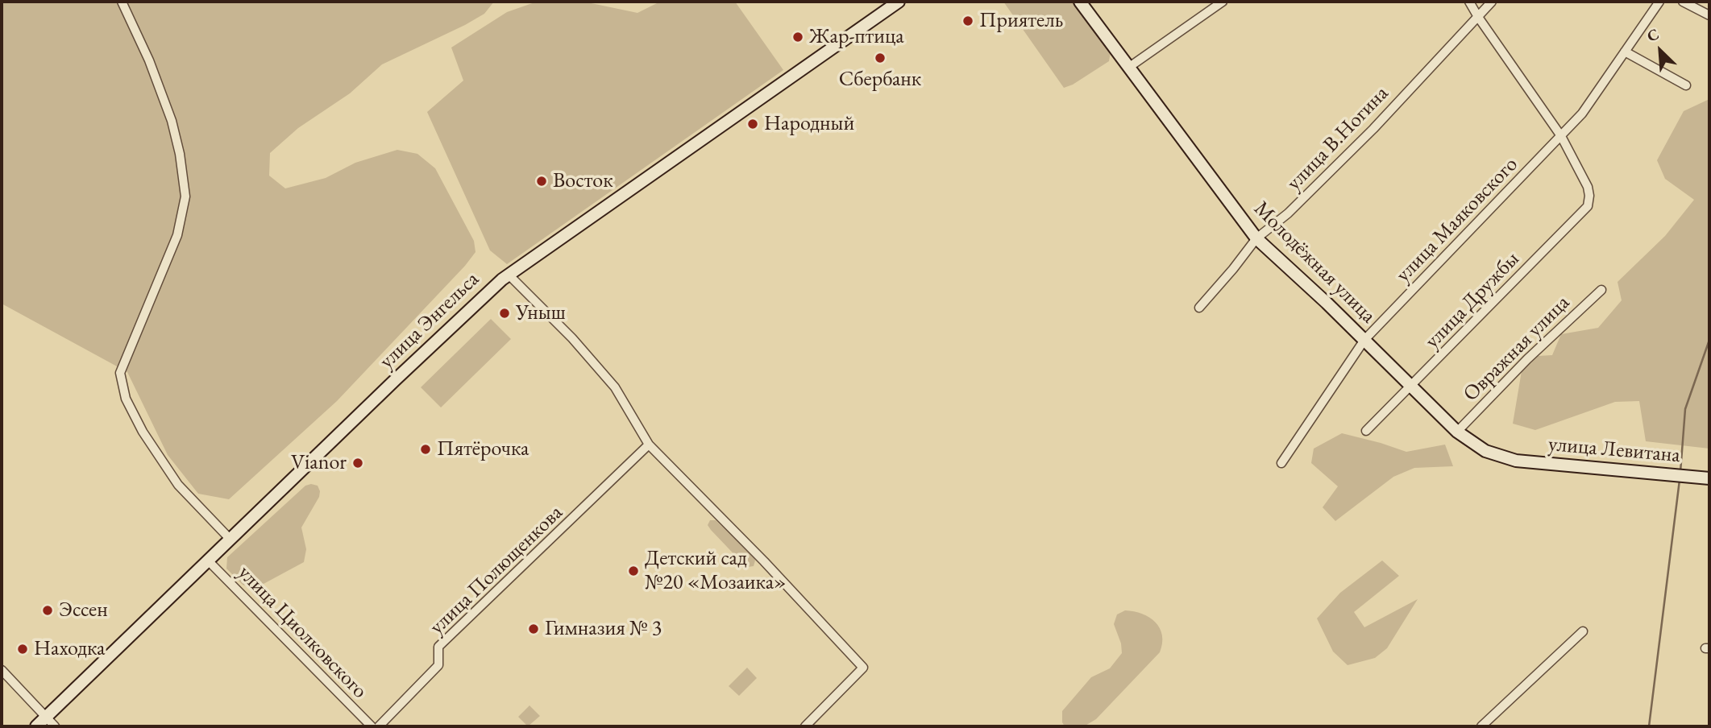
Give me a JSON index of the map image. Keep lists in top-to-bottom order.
{
  "streets": {
    "main road": ["Молодёжная улица", "улица Энгельса", "улица Левитана"],
    "street": [
      "улица В.Ногина",
      "улица Маяковского",
      "улица Дружбы",
      "Овражная улица",
      "улица Полющенкова",
      "улица Циолковского"
    ]
  },
  "crossings": [
    ["улица В.Ногина", "Молодёжная улица"],
    ["улица Маяковского", "Молодёжная улица"],
    ["улица Маяковского", "улица Дружбы"],
    ["Молодёжная улица", "улица Дружбы"],
    ["Молодёжная улица", "Овражная улица"],
    ["Молодёжная улица", "улица Левитана"],
    ["улица Энгельса", "улица Циолковского"]
  ],
  "places": [
    "Приятель",
    "Жар-птица",
    "Сбербанк",
    "Народный",
    "Восток",
    "Уныш",
    "Пятёрочка",
    "Vianor",
    "Детский сад №20 «Мозаика»",
    "Эссен",
    "Гимназия № 3",
    "Находка"
  ],
  "north": "top left"
}
